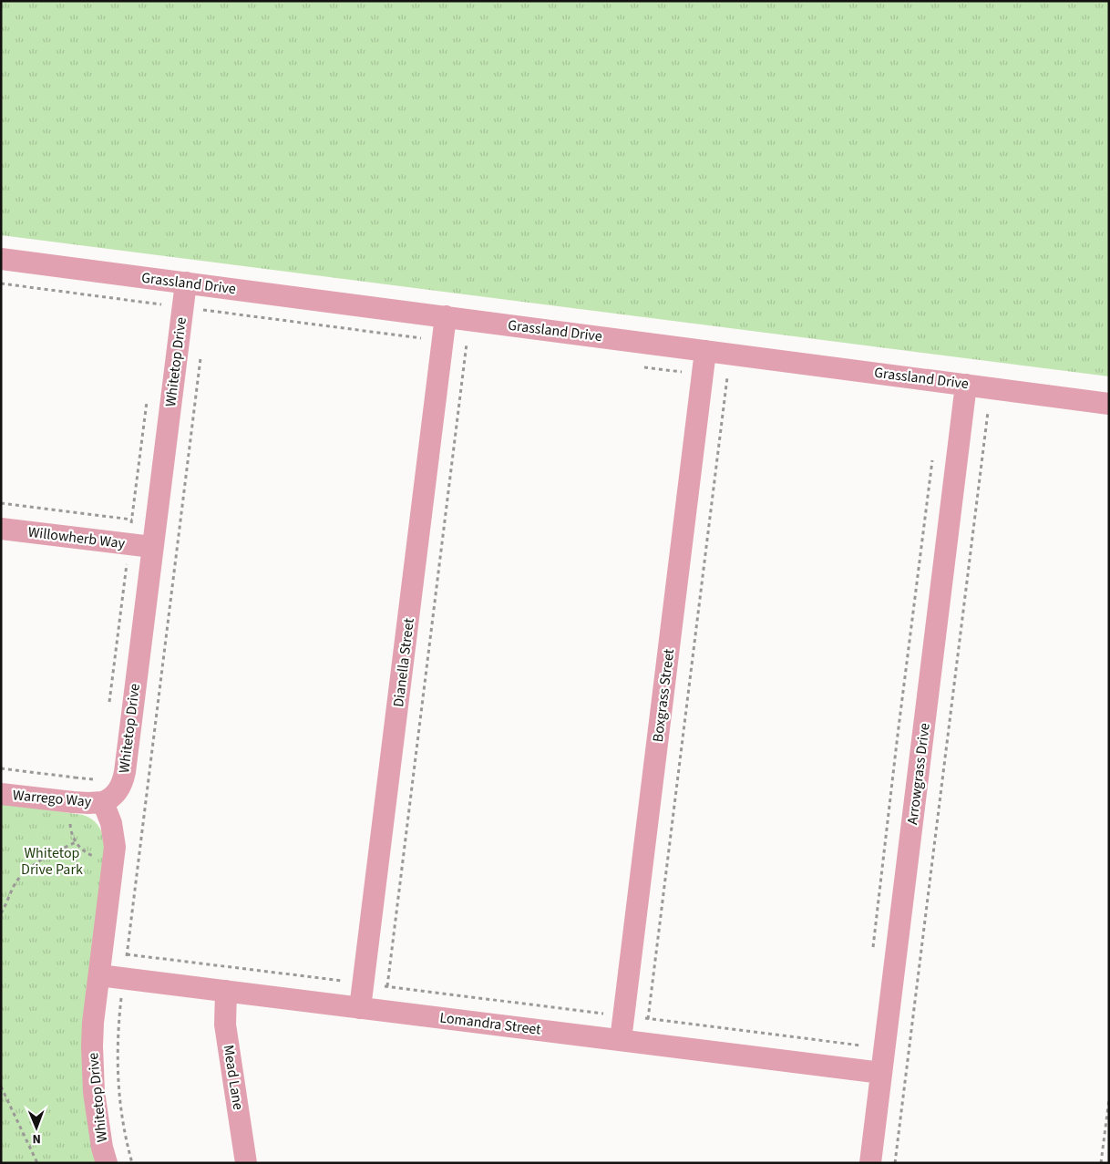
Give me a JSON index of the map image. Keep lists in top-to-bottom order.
{
  "streets": {
    "street": [
      "Grassland Drive",
      "Whitetop Drive",
      "Willowherb Way",
      "Dianella Street",
      "Boxgrass Street",
      "Arrowgrass Drive",
      "Warrego Way",
      "Lomandra Street",
      "Mead Lane"
    ]
  },
  "crossings": [
    ["Grassland Drive", "Whitetop Drive"],
    ["Grassland Drive", "Dianella Street"],
    ["Grassland Drive", "Boxgrass Street"],
    ["Grassland Drive", "Arrowgrass Drive"],
    ["Whitetop Drive", "Willowherb Way"],
    ["Whitetop Drive", "Warrego Way"],
    ["Whitetop Drive", "Lomandra Street"],
    ["Dianella Street", "Lomandra Street"],
    ["Boxgrass Street", "Lomandra Street"],
    ["Arrowgrass Drive", "Lomandra Street"],
    ["Lomandra Street", "Mead Lane"]
  ],
  "parks": ["Whitetop Drive Park"],
  "north": "bottom"
}
